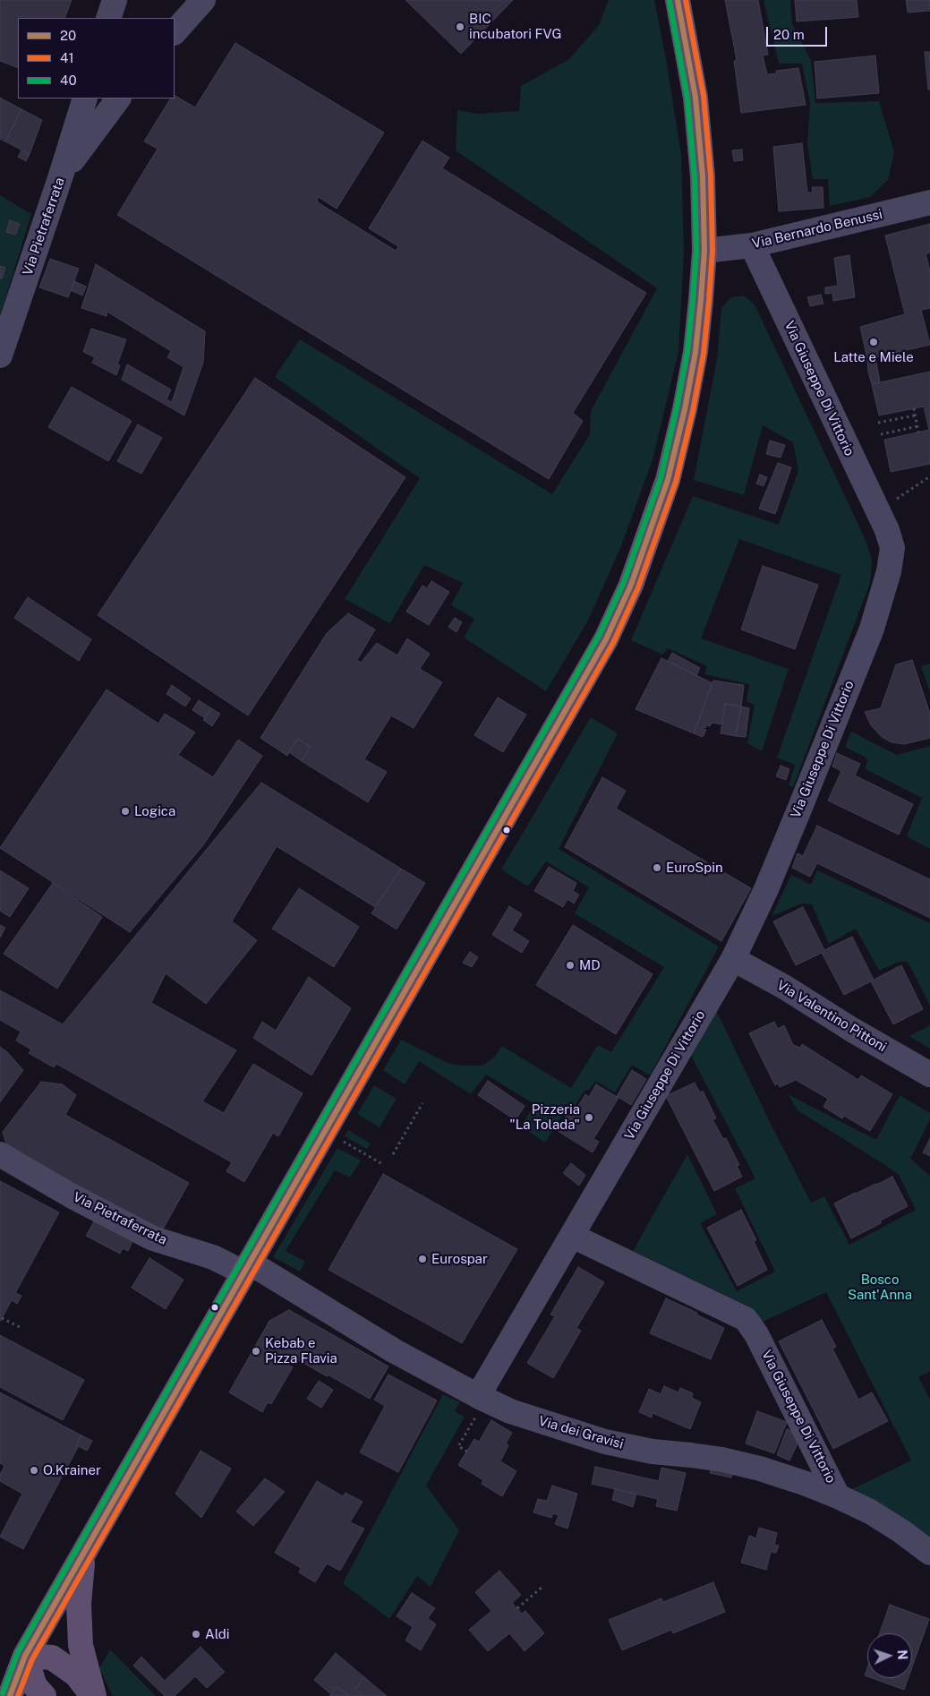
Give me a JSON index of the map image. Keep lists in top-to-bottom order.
{
  "streets": {
    "street": [
      "Via Pietraferrata",
      "Via Bernardo Benussi",
      "Via Giuseppe Di Vittorio",
      "Via Valentino Pittoni",
      "Via dei Gravisi"
    ]
  },
  "crossings": [
    ["Via Pietraferrata", "Via dei Gravisi"],
    ["Via Bernardo Benussi", "Via Giuseppe Di Vittorio"],
    ["Via Giuseppe Di Vittorio", "Via Valentino Pittoni"],
    ["Via Giuseppe Di Vittorio", "Via dei Gravisi"]
  ],
  "parks": ["Bosco Sant'Anna"],
  "places": [
    "BIC incubatori FVG",
    "Latte e Miele",
    "Logica",
    "EuroSpin",
    "MD",
    "Pizzeria \"La Tolada\"",
    "Eurospar",
    "Kebab e Pizza Flavia",
    "O.Krainer",
    "Aldi"
  ],
  "lines": ["transit line 20", "transit line 41", "transit line 40"],
  "legend": ["20", "41", "40"],
  "scale_bar": "20 m",
  "north": "right"
}
